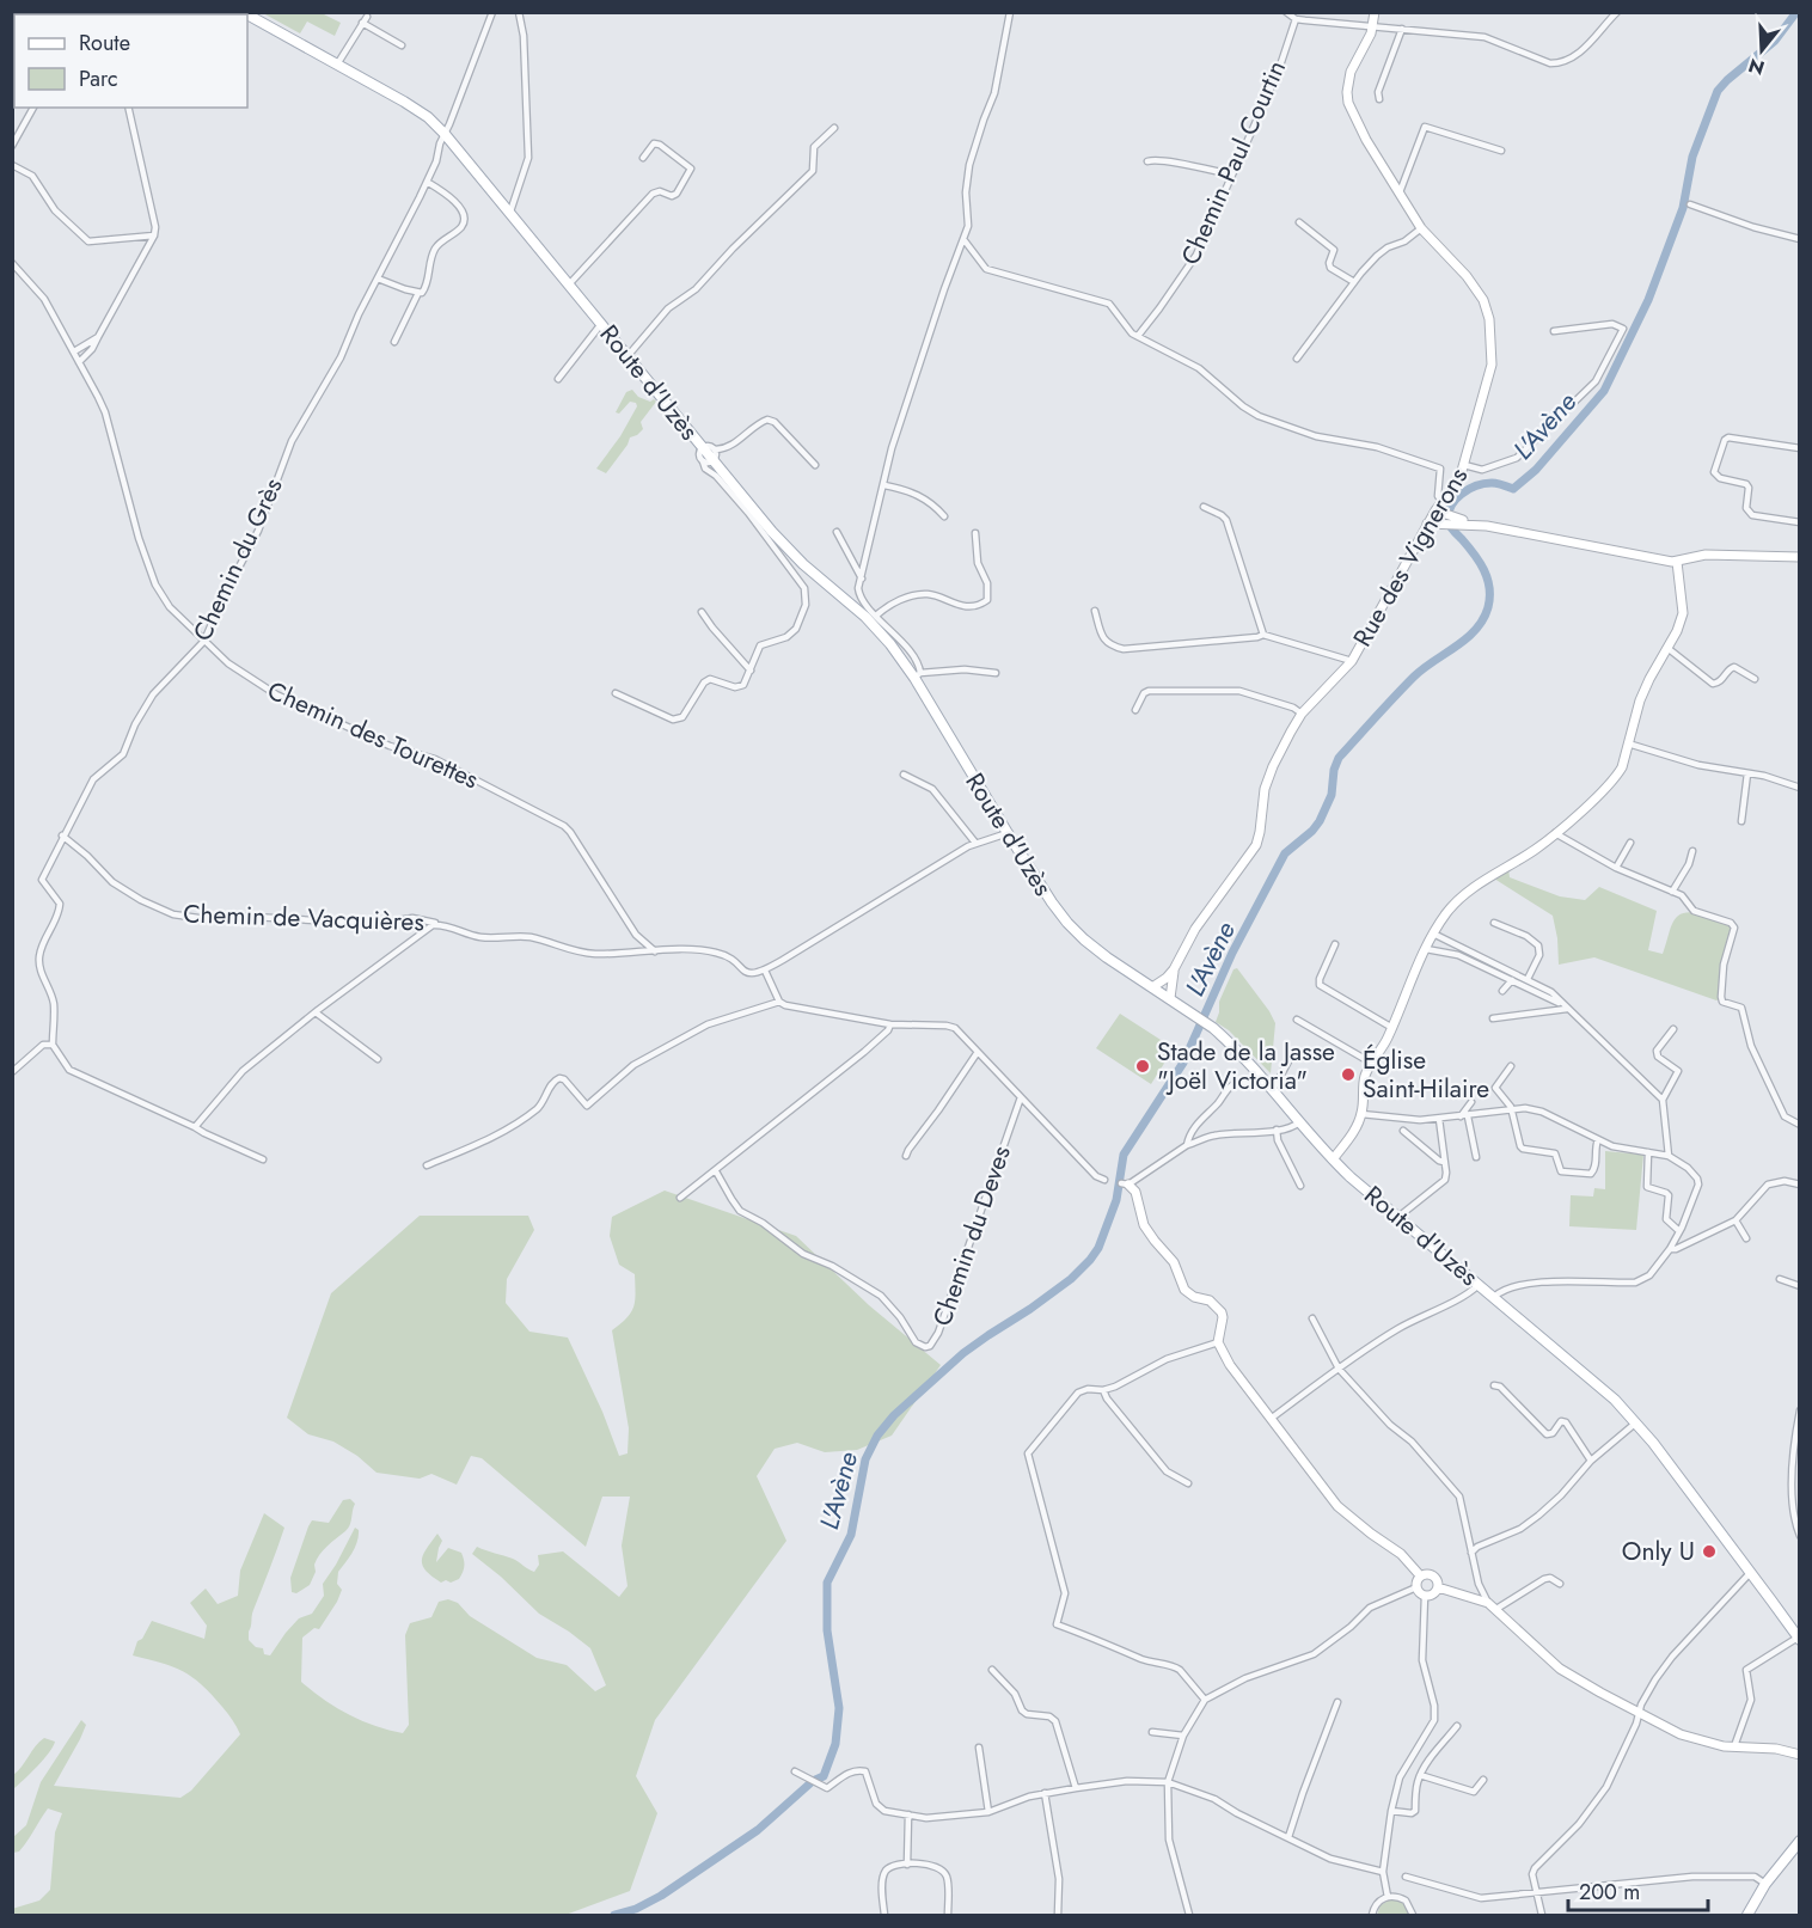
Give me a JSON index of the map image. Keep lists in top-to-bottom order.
{
  "streets": {
    "main road": ["Route d'Uzès"],
    "street": [
      "Chemin Paul Courtin",
      "Rue des Vignerons",
      "Chemin du Grès",
      "Chemin des Tourettes",
      "Chemin de Vacquières",
      "Chemin du Deves"
    ]
  },
  "crossings": [
    ["Route d'Uzès", "Rue des Vignerons"],
    ["Route d'Uzès", "Chemin du Grès"],
    ["Chemin du Grès", "Chemin des Tourettes"],
    ["Chemin du Grès", "Chemin de Vacquières"],
    ["Chemin des Tourettes", "Chemin de Vacquières"]
  ],
  "water": ["L'Avène"],
  "places": ["Stade de la Jasse \"Joël Victoria\"", "Église Saint-Hilaire", "Only U"],
  "legend": ["Route", "Parc"],
  "scale_bar": "200 m",
  "north": "bottom"
}
